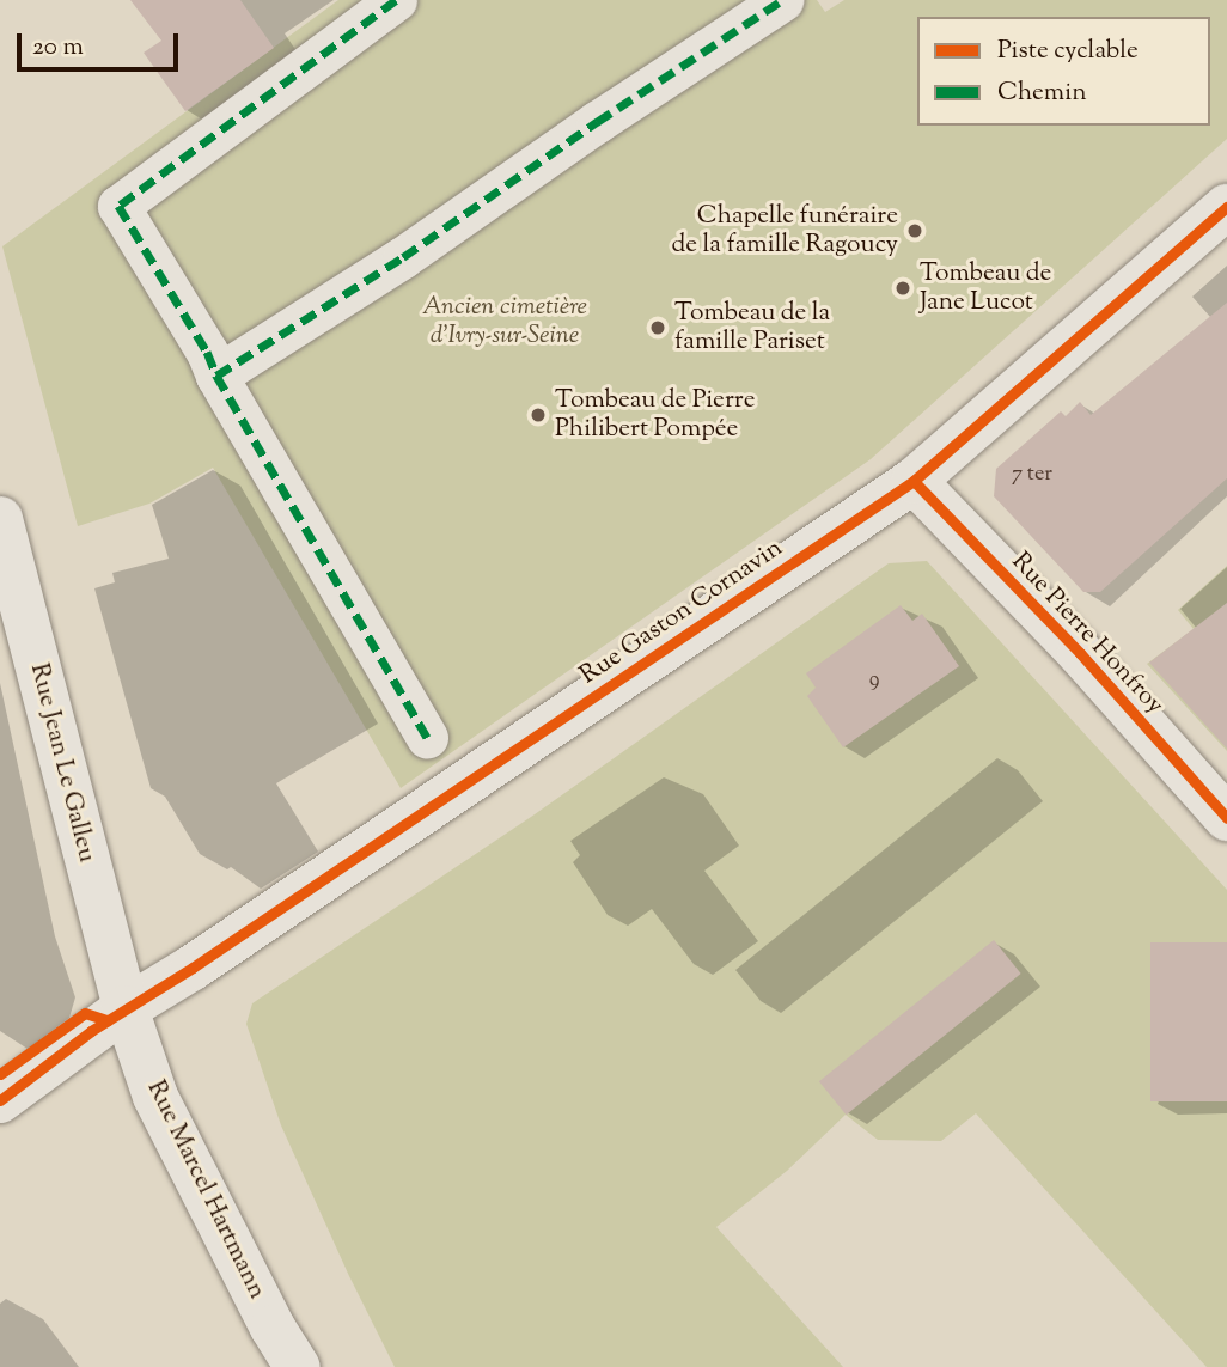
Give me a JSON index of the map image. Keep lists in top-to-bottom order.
{
  "streets": {
    "street": [
      "Rue Gaston Cornavin",
      "Rue Pierre Honfroy",
      "Rue Jean Le Galleu",
      "Rue Marcel Hartmann"
    ]
  },
  "crossings": [
    ["Rue Gaston Cornavin", "Rue Pierre Honfroy"],
    ["Rue Gaston Cornavin", "Rue Jean Le Galleu"],
    ["Rue Gaston Cornavin", "Rue Marcel Hartmann"],
    ["Rue Jean Le Galleu", "Rue Marcel Hartmann"]
  ],
  "parks": ["Ancien cimetière d'Ivry-sur-Seine"],
  "places": [
    "Chapelle funéraire de la famille Ragoucy",
    "Tombeau de Jane Lucot",
    "Tombeau de la famille Pariset",
    "Tombeau de Pierre Philibert Pompée"
  ],
  "house_numbers": ["7 ter", "9"],
  "legend": ["Piste cyclable", "Chemin"],
  "scale_bar": "20 m"
}
